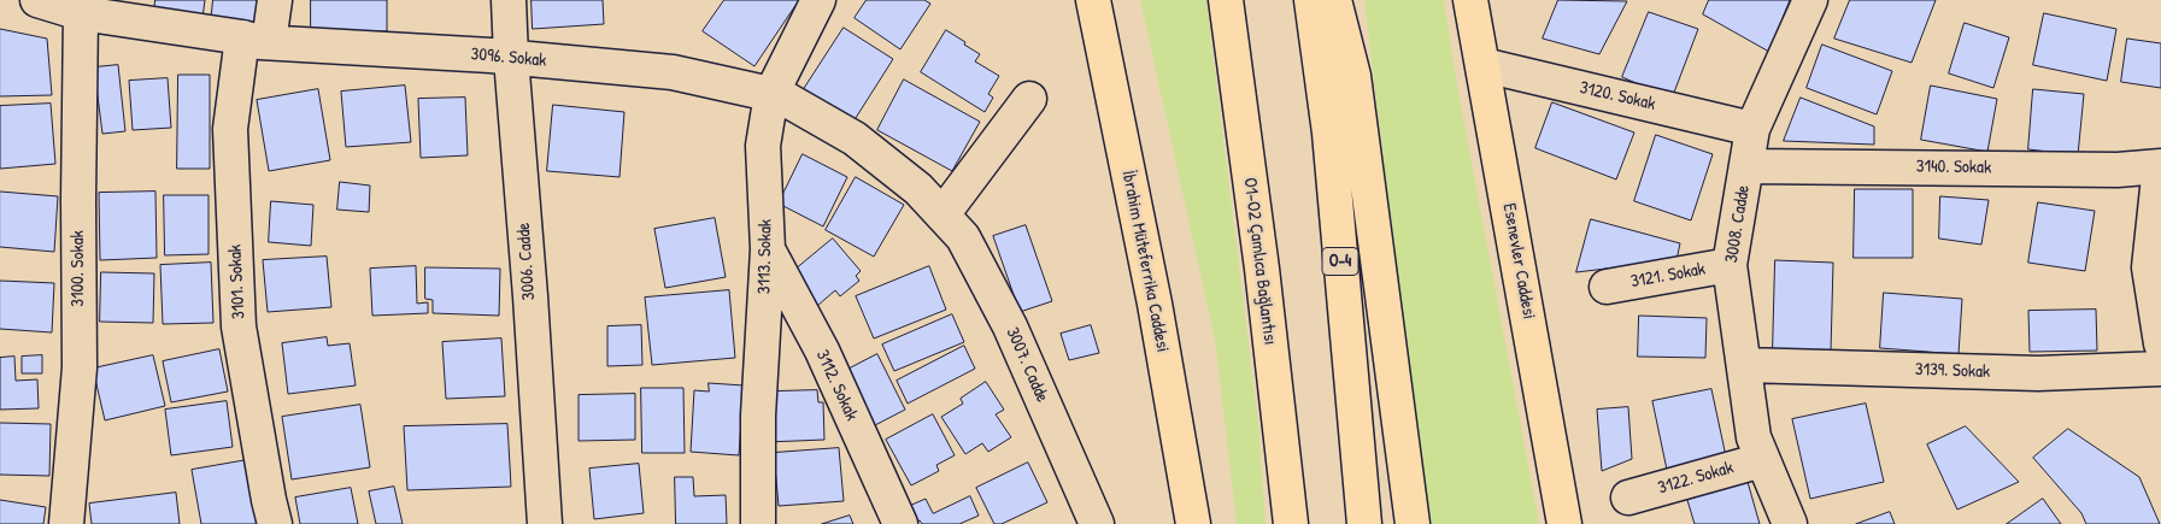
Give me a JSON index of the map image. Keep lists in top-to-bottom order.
{
  "streets": {
    "main road": [
      "İbrahim Müteferrika Caddesi",
      "O1-O2 Çamlıca Bağlantısı",
      "O-4",
      "Esenevler Caddesi"
    ],
    "street": [
      "3096. Sokak",
      "3120. Sokak",
      "3140. Sokak",
      "3008. Cadde",
      "3113. Sokak",
      "3006. Cadde",
      "3100. Sokak",
      "3121. Sokak",
      "3101. Sokak",
      "3007. Cadde",
      "3139. Sokak",
      "3112. Sokak",
      "3122. Sokak"
    ]
  },
  "crossings": [
    ["3096. Sokak", "3113. Sokak"],
    ["3096. Sokak", "3006. Cadde"],
    ["3096. Sokak", "3100. Sokak"],
    ["3096. Sokak", "3101. Sokak"],
    ["3096. Sokak", "3007. Cadde"],
    ["3120. Sokak", "3008. Cadde"],
    ["3120. Sokak", "Esenevler Caddesi"],
    ["3140. Sokak", "3008. Cadde"],
    ["3008. Cadde", "3121. Sokak"],
    ["3008. Cadde", "3139. Sokak"],
    ["3008. Cadde", "3122. Sokak"],
    ["3113. Sokak", "3112. Sokak"]
  ]
}
